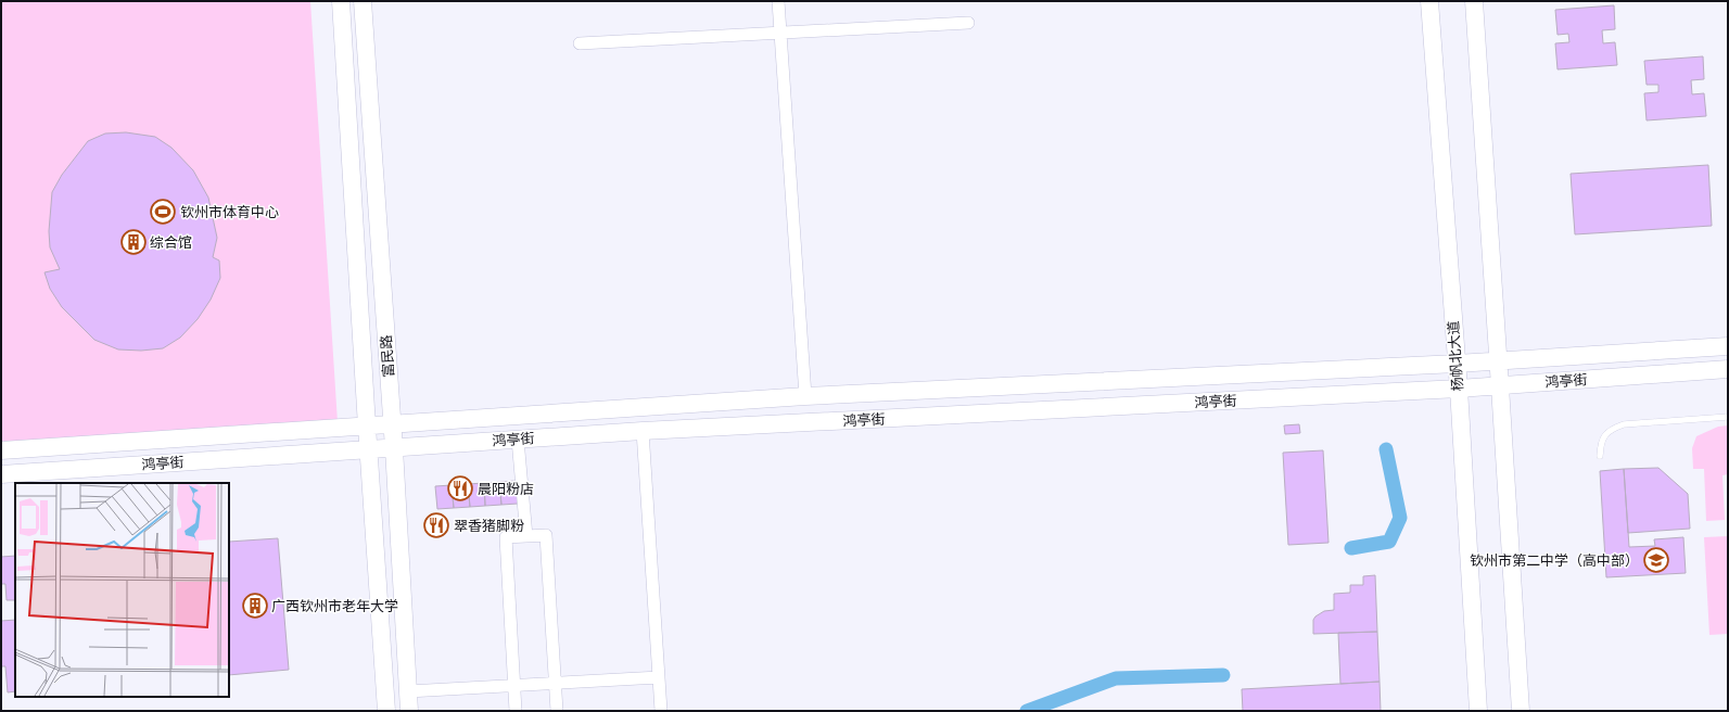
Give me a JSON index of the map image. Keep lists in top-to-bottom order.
{
  "streets": {
    "street": ["富民路", "杨帆北大道", "鸿亭街"]
  },
  "crossings": [
    ["富民路", "鸿亭街"],
    ["杨帆北大道", "鸿亭街"]
  ],
  "places": {
    "sports": ["钦州市体育中心"],
    "building": ["综合馆", "广西钦州市老年大学"],
    "restaurant": ["晨阳粉店", "翠香猪脚粉"],
    "school or university": ["钦州市第二中学（高中部）"]
  }
}
